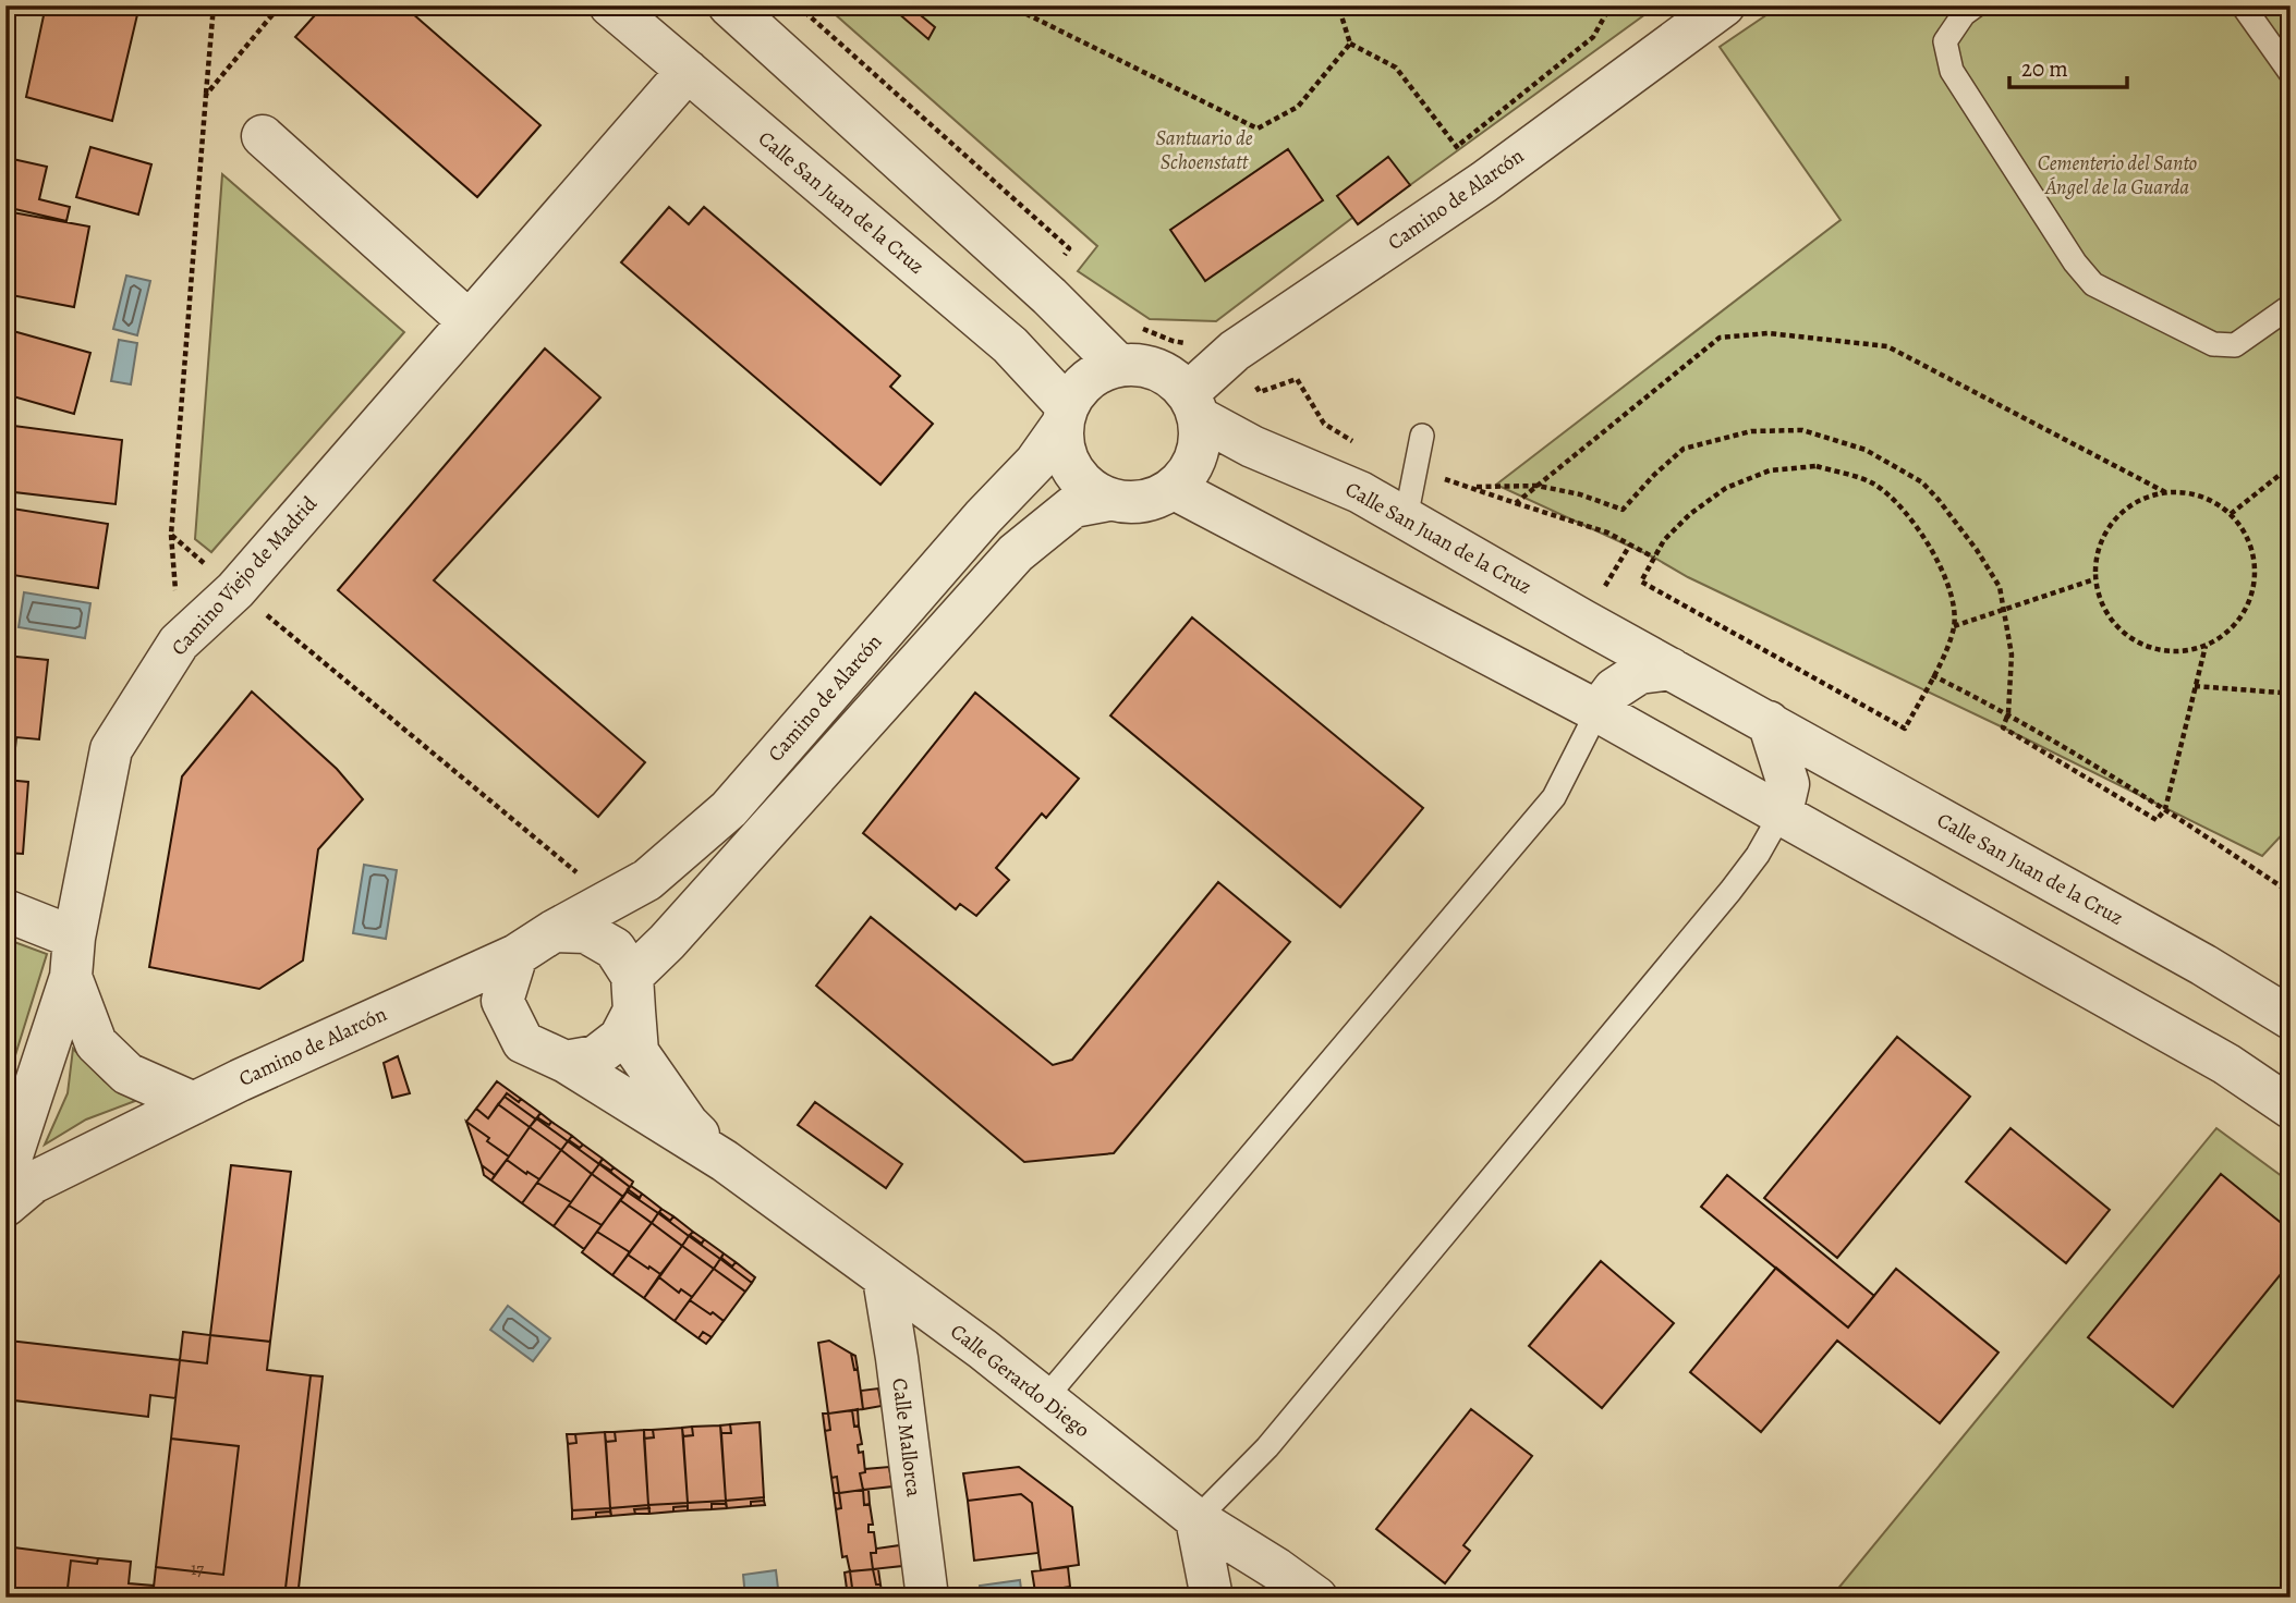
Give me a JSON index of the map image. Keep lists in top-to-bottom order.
{
  "streets": {
    "street": [
      "Camino de Alarcón",
      "Calle San Juan de la Cruz",
      "Camino Viejo de Madrid",
      "Calle Gerardo Diego",
      "Calle Mallorca"
    ]
  },
  "crossings": [
    ["Camino de Alarcón", "Calle San Juan de la Cruz"],
    ["Camino de Alarcón", "Calle Gerardo Diego"],
    ["Calle San Juan de la Cruz", "Camino Viejo de Madrid"],
    ["Calle Gerardo Diego", "Calle Mallorca"]
  ],
  "parks": ["Santuario de Schoenstatt", "Cementerio del Santo Ángel de la Guarda"],
  "house_numbers": ["17"],
  "scale_bar": "20 m"
}
